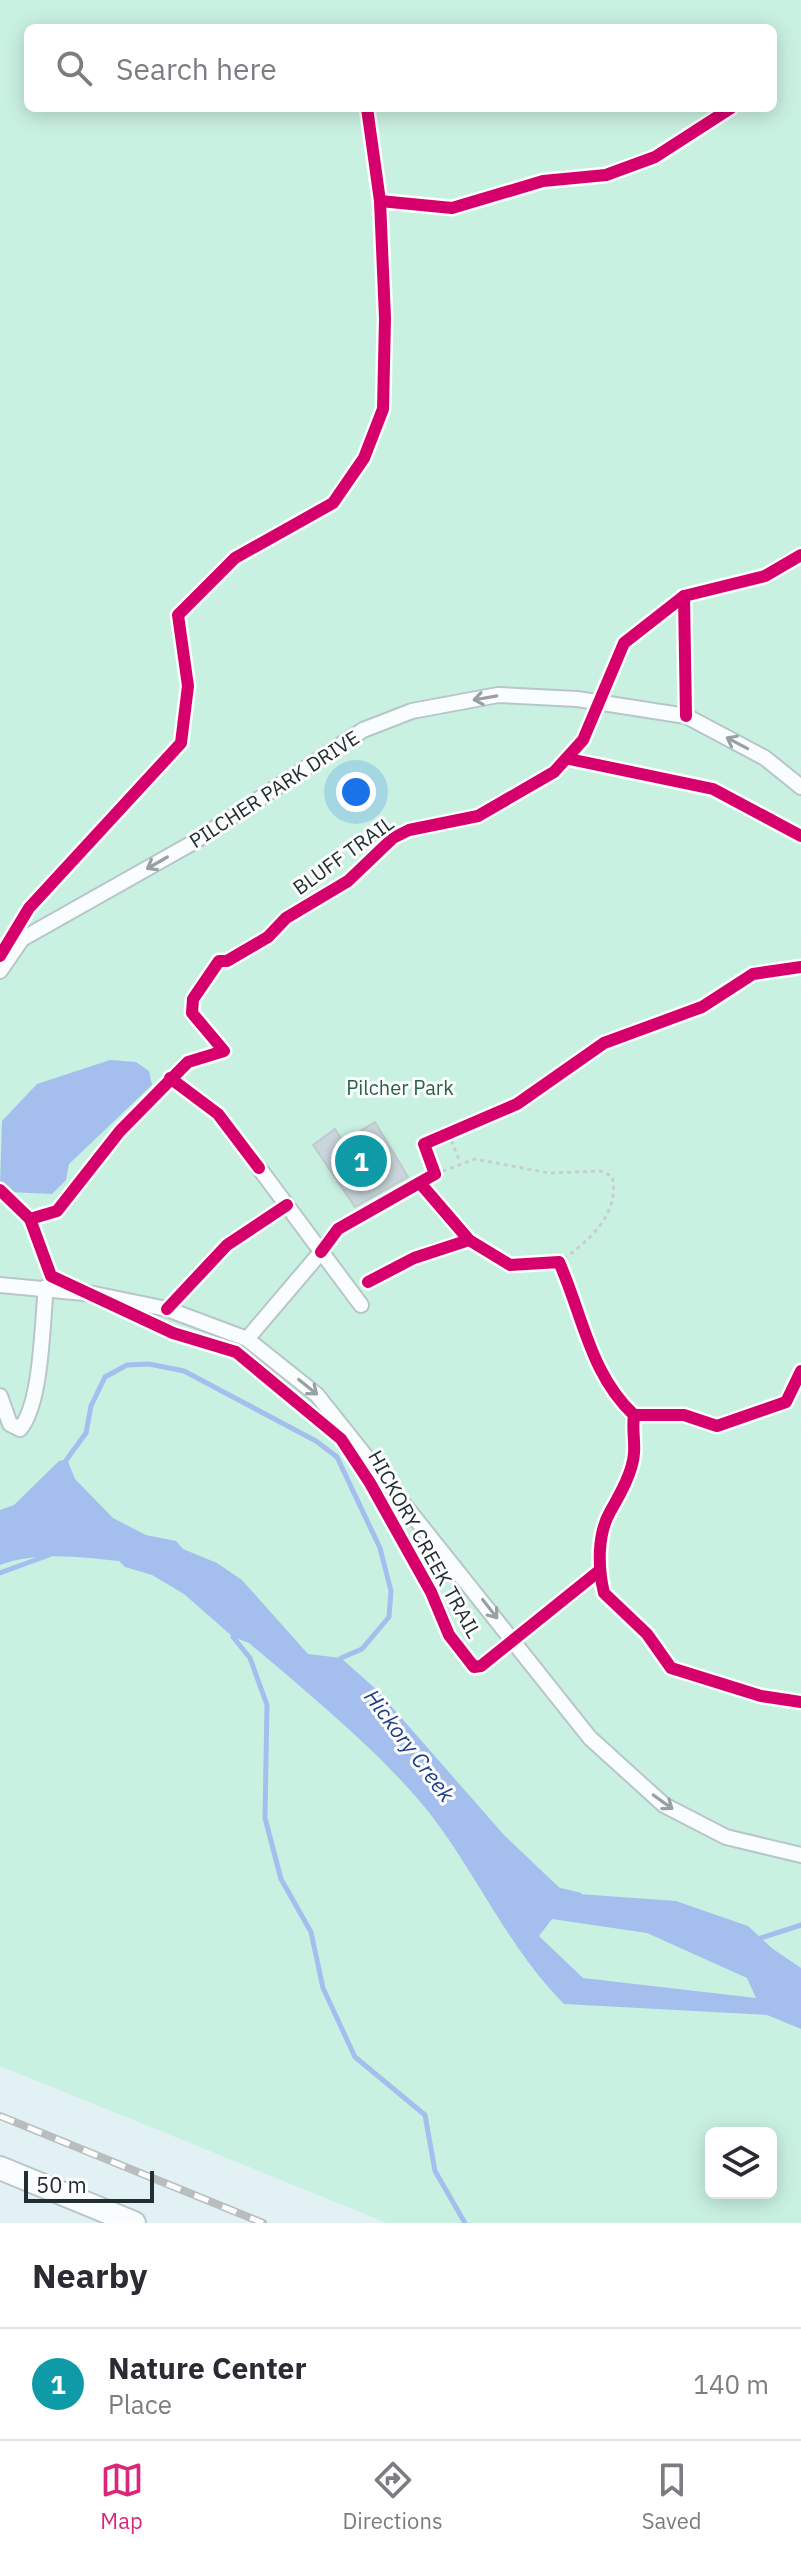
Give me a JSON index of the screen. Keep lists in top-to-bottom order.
{
  "streets": {
    "street": ["PILCHER PARK DRIVE"],
    "cycle path": ["BLUFF TRAIL", "HICKORY CREEK TRAIL"]
  },
  "one_way": ["PILCHER PARK DRIVE"],
  "water": ["Hickory Creek"],
  "parks": ["Pilcher Park"],
  "scale_bar": "50 m",
  "page": {
    "search": "Search here",
    "pins": "1",
    "scale": "50 m",
    "heading": "Nearby",
    "list": [
      {
        "mark": "1",
        "name": "Nature Center",
        "note": "Place",
        "value": "140 m"
      }
    ],
    "nav": ["Map", "Directions", "Saved"]
  }
}
